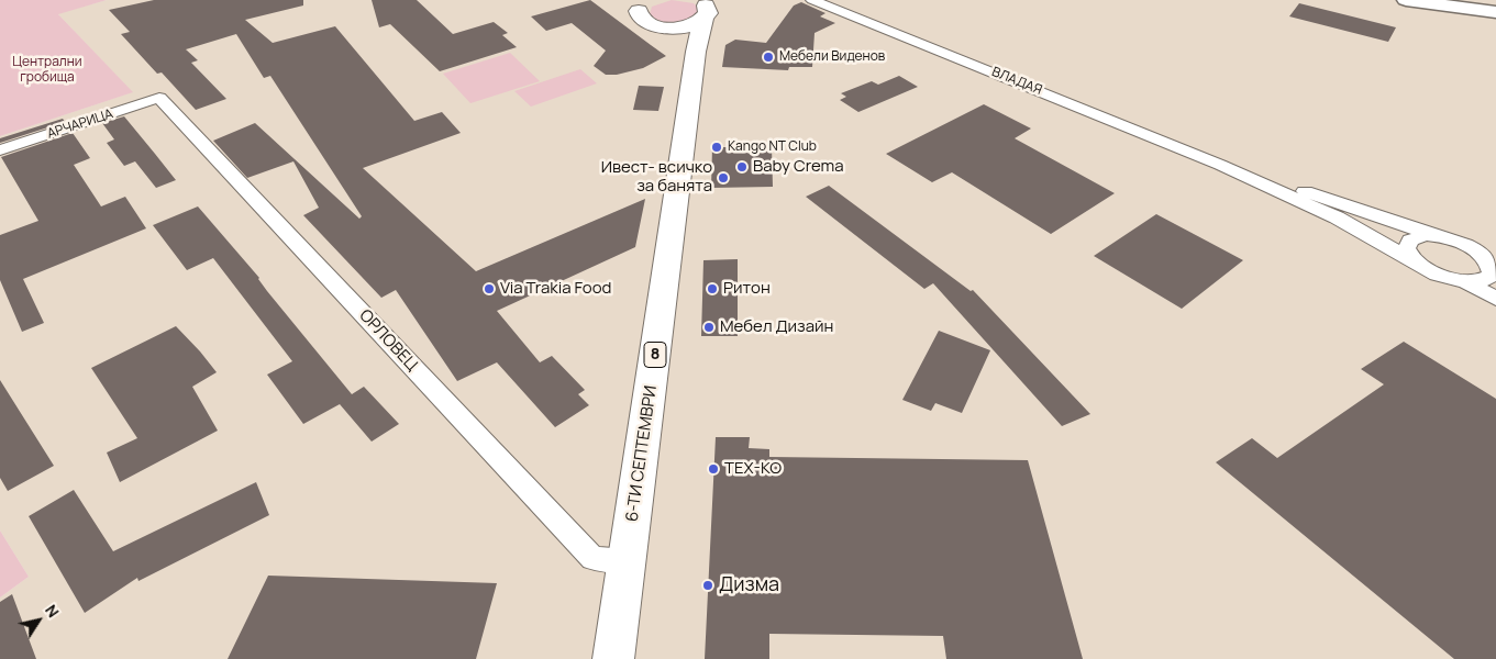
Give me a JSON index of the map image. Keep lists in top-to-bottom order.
{
  "streets": {
    "main road": ["8", "6-ТИ СЕПТЕМВРИ"],
    "street": ["ВЛАДАЯ", "АРЧАРИЦА", "ОРЛОВЕЦ"]
  },
  "crossings": [
    ["АРЧАРИЦА", "ОРЛОВЕЦ"],
    ["ОРЛОВЕЦ", "6-ТИ СЕПТЕМВРИ"],
    ["8", "6-ТИ СЕПТЕМВРИ"]
  ],
  "parks": ["Централни гробища"],
  "places": [
    "Мебели Виденов",
    "Kango NT Club",
    "Baby Crema",
    "Ивест- всичко за банята",
    "Via Trakia Food",
    "Ритон",
    "Мебел Дизайн",
    "ТЕХ-КО",
    "Дизма"
  ],
  "north": "top right"
}
